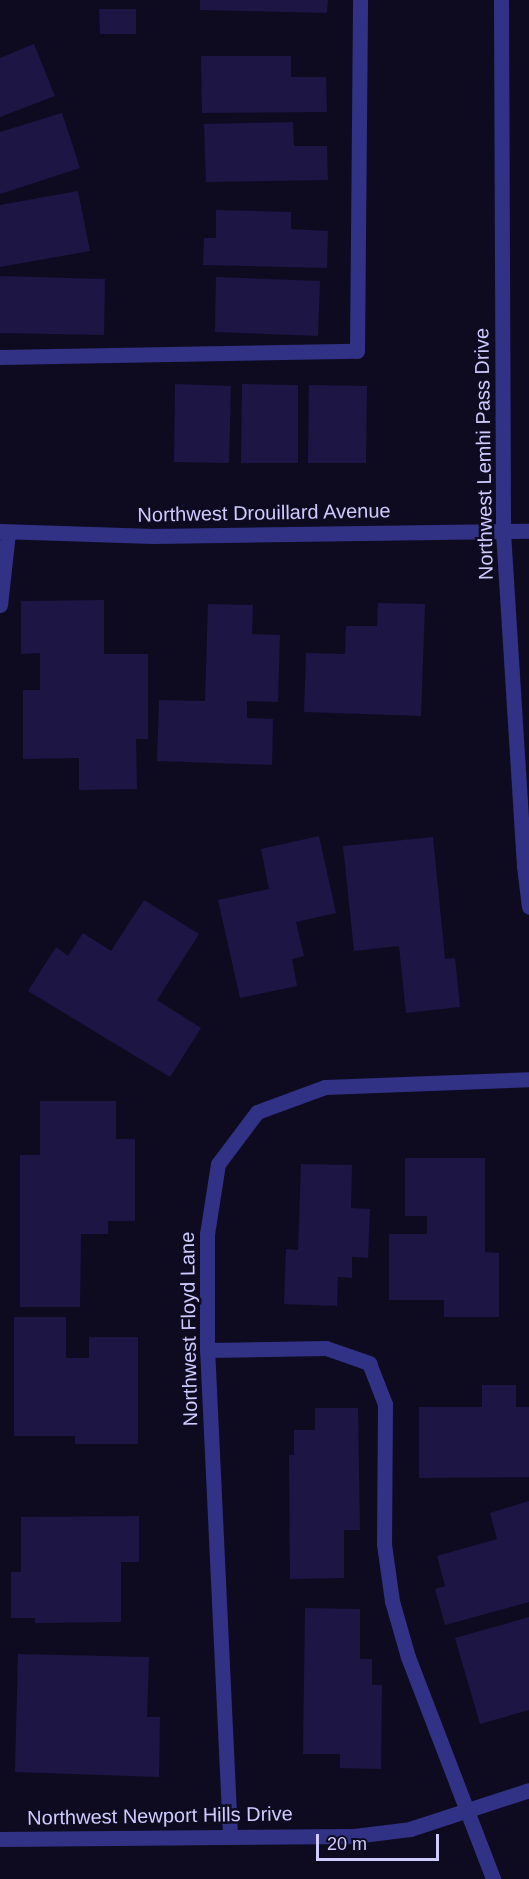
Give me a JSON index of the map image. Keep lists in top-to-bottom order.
{
  "streets": {
    "street": [
      "Northwest Lemhi Pass Drive",
      "Northwest Drouillard Avenue",
      "Northwest Floyd Lane",
      "Northwest Newport Hills Drive"
    ]
  },
  "crossings": [
    ["Northwest Lemhi Pass Drive", "Northwest Drouillard Avenue"],
    ["Northwest Floyd Lane", "Northwest Newport Hills Drive"]
  ],
  "scale_bar": "20 m"
}
